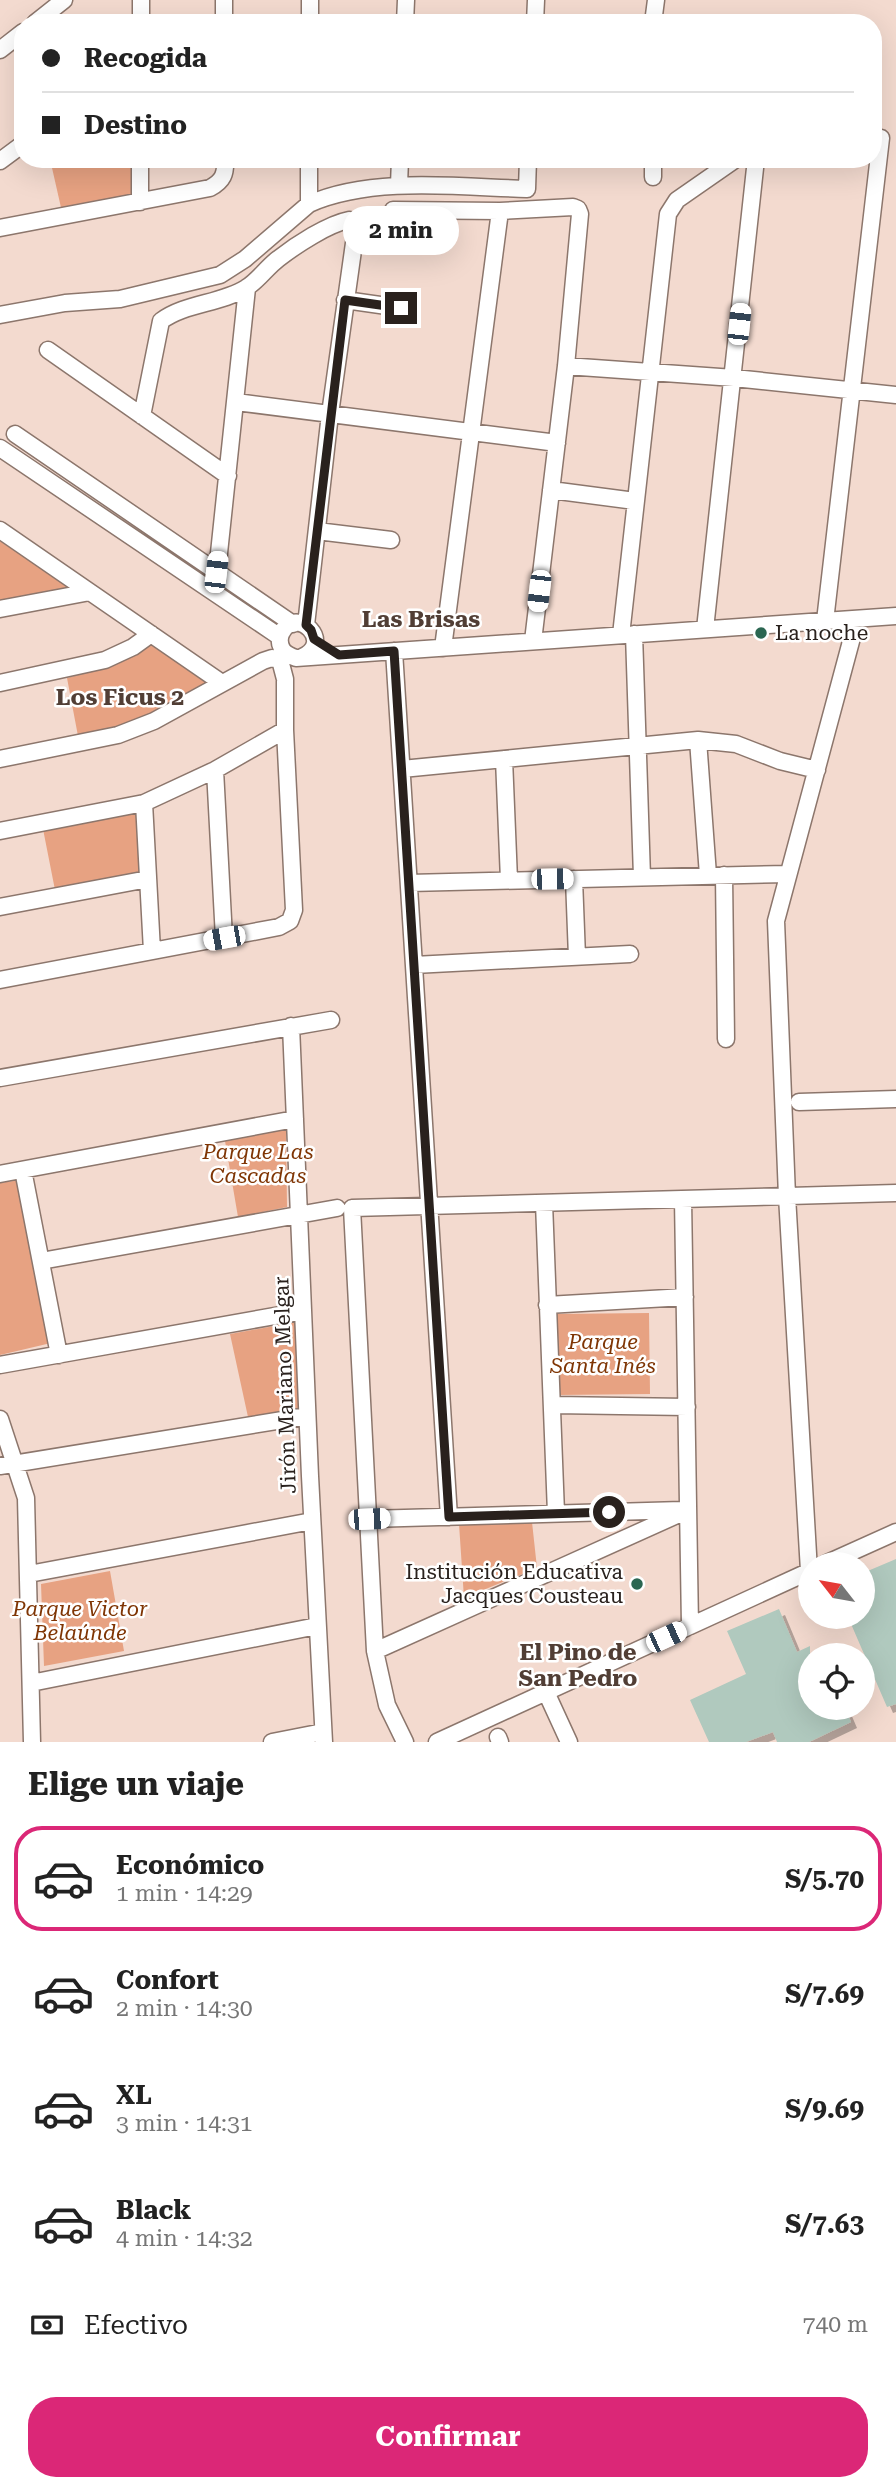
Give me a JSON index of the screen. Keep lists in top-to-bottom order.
{
  "streets": {
    "street": ["Jirón Mariano Melgar"]
  },
  "districts": ["Las Brisas", "Los Ficus 2", "El Pino de San Pedro"],
  "parks": ["Parque Las Cascadas", "Parque Santa Inés", "Parque Victor Belaúnde"],
  "places": ["La noche", "Institución Educativa Jacques Cousteau"],
  "north": "top left",
  "page": {
    "banner": ["Recogida", "Destino"],
    "bubble": "2 min",
    "heading": "Elige un viaje",
    "list": [
      {
        "name": "Económico",
        "note": "1 min · 14:29",
        "value": "S/5.70"
      },
      {
        "name": "Confort",
        "note": "2 min · 14:30",
        "value": "S/7.69"
      },
      {
        "name": "XL",
        "note": "3 min · 14:31",
        "value": "S/9.69"
      },
      {
        "name": "Black",
        "note": "4 min · 14:32",
        "value": "S/7.63"
      }
    ],
    "pay": ["Efectivo", "740 m"],
    "buttons": "Confirmar"
  }
}
